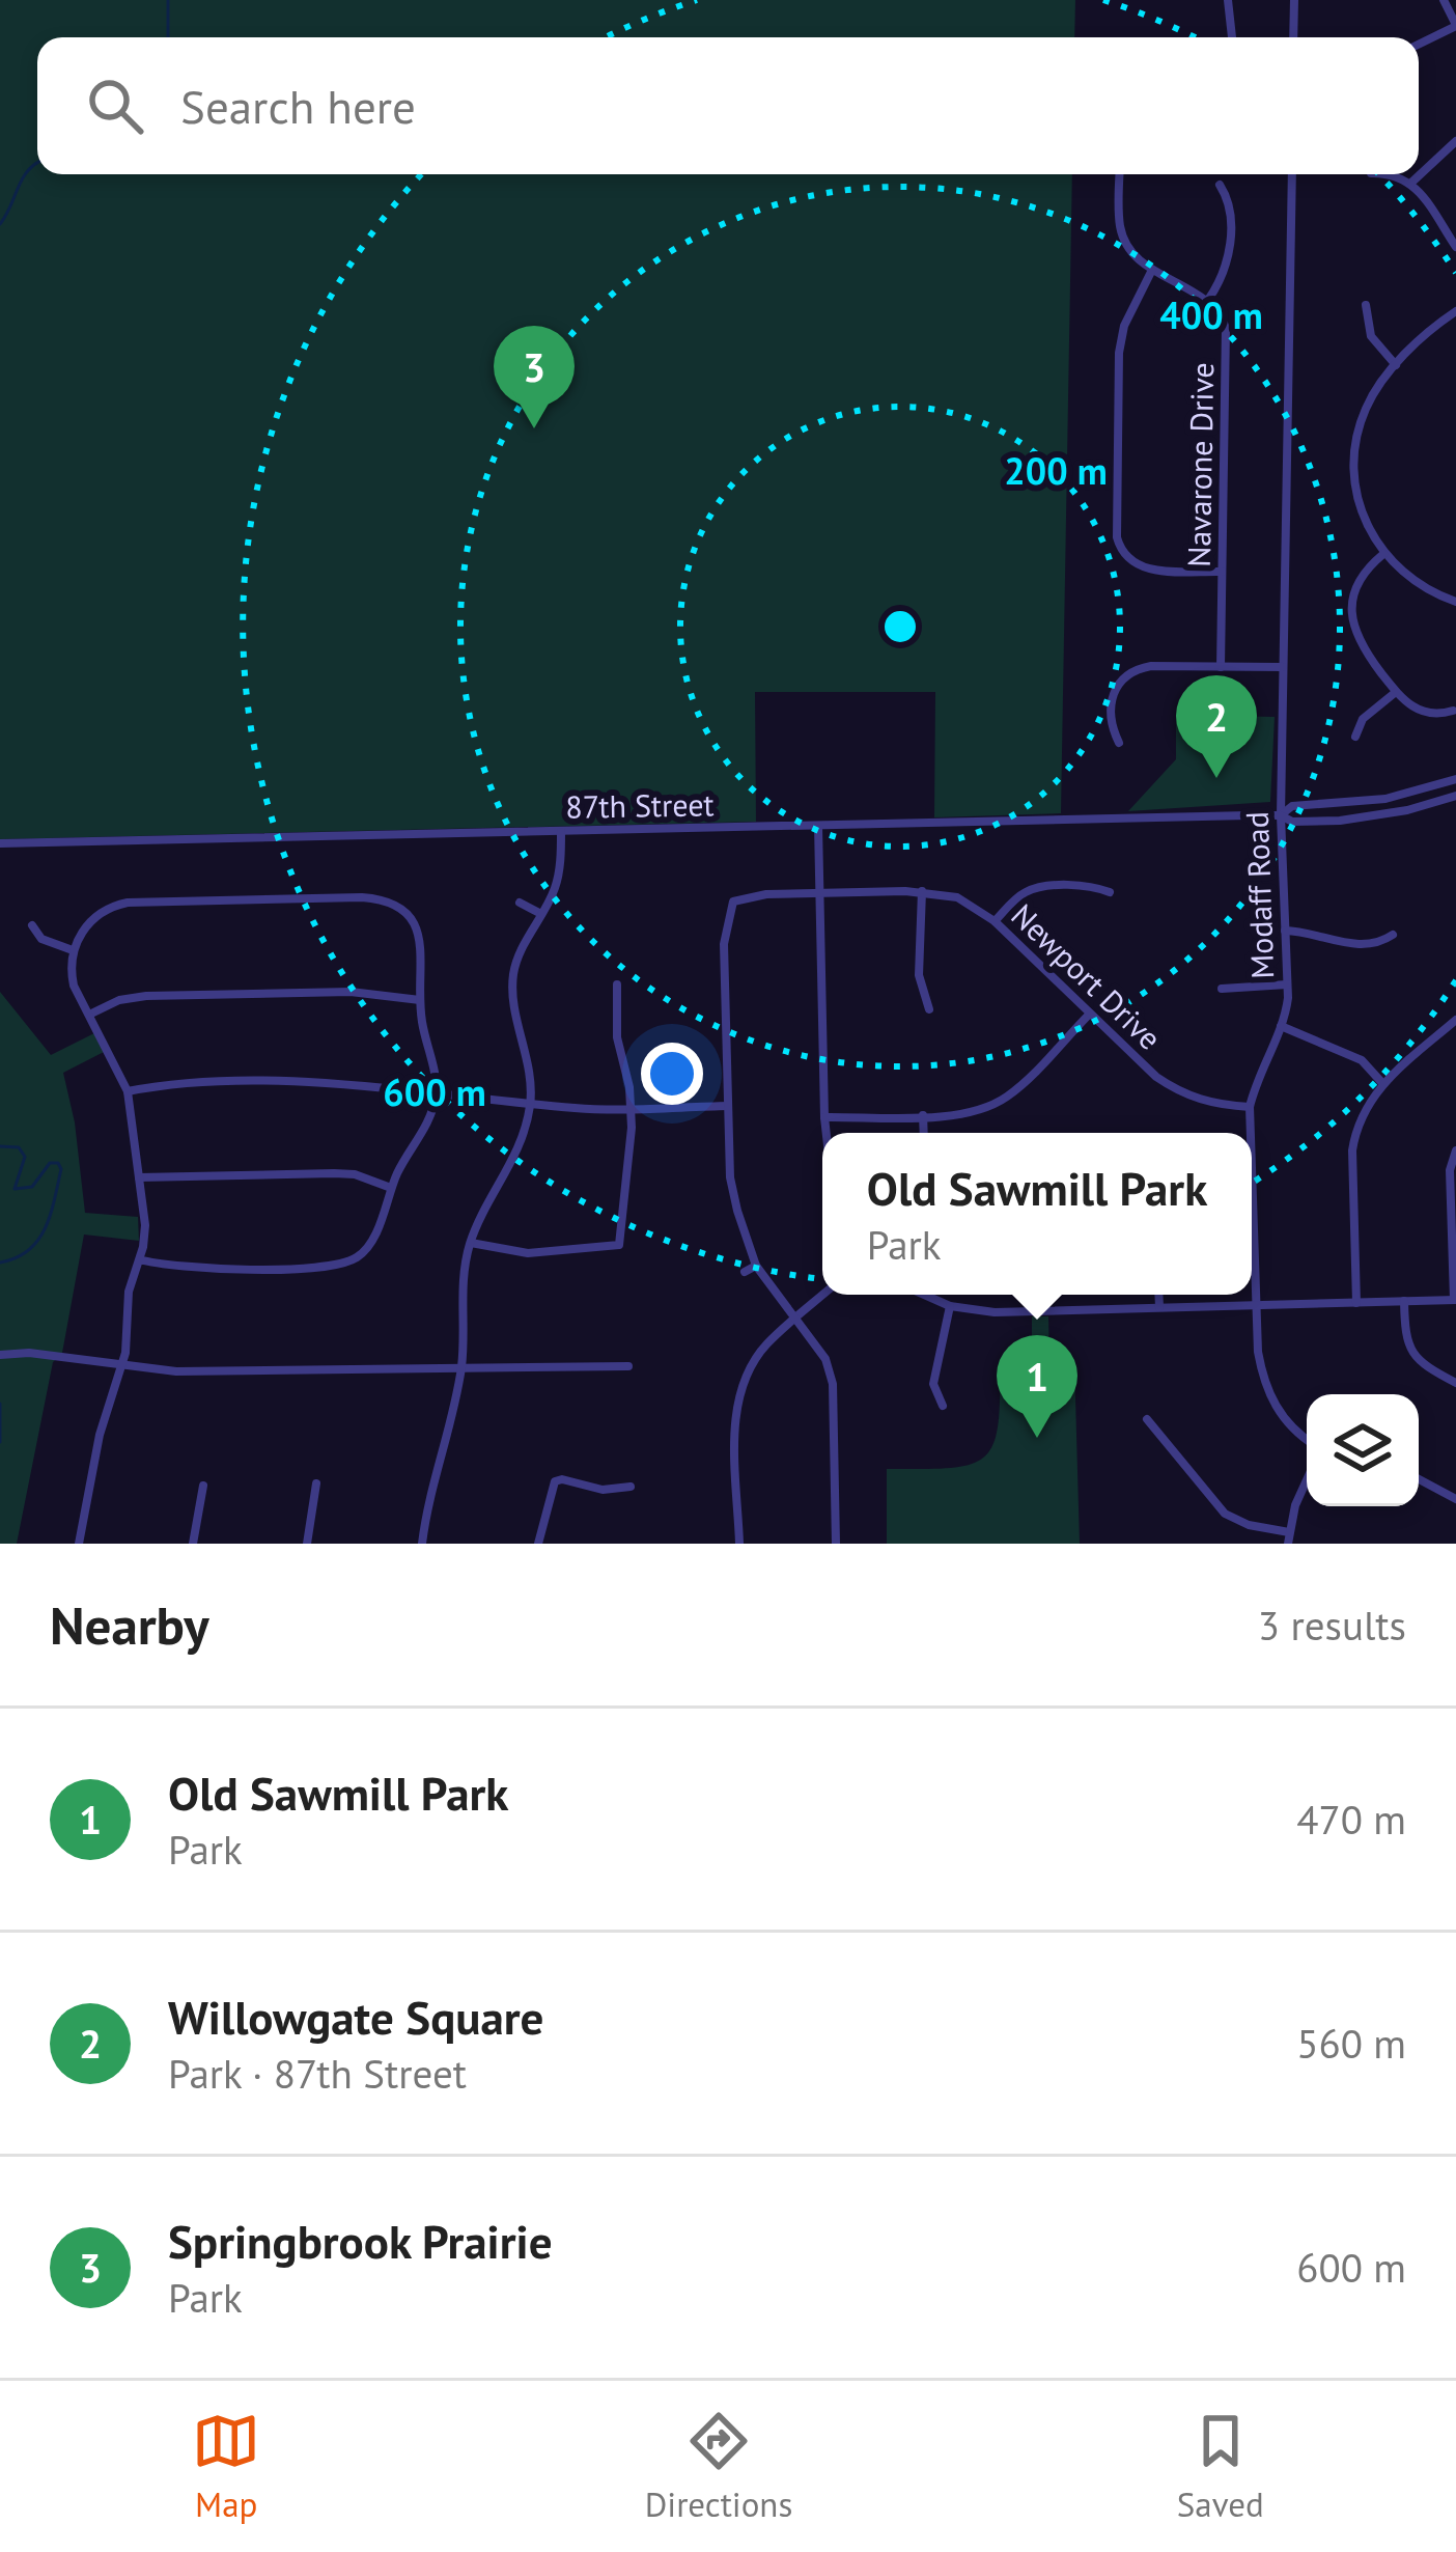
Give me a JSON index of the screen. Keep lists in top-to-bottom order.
{
  "streets": {
    "street": [
      "Navarone Drive",
      "87th Street",
      "Modaff Road",
      "Newport Drive"
    ]
  },
  "crossings": [
    ["87th Street", "Modaff Road"],
    ["Modaff Road", "Newport Drive"]
  ],
  "page": {
    "search": "Search here",
    "pins": ["3", "2", "1"],
    "popup": ["Old Sawmill Park", "Park"],
    "heading": ["Nearby", "3 results"],
    "list": [
      {
        "mark": "1",
        "name": "Old Sawmill Park",
        "note": "Park",
        "value": "470 m"
      },
      {
        "mark": "2",
        "name": "Willowgate Square",
        "note": "Park · 87th Street",
        "value": "560 m"
      },
      {
        "mark": "3",
        "name": "Springbrook Prairie",
        "note": "Park",
        "value": "600 m"
      }
    ],
    "nav": ["Map", "Directions", "Saved"]
  },
  "rings": ["400 m", "200 m", "600 m"]
}
